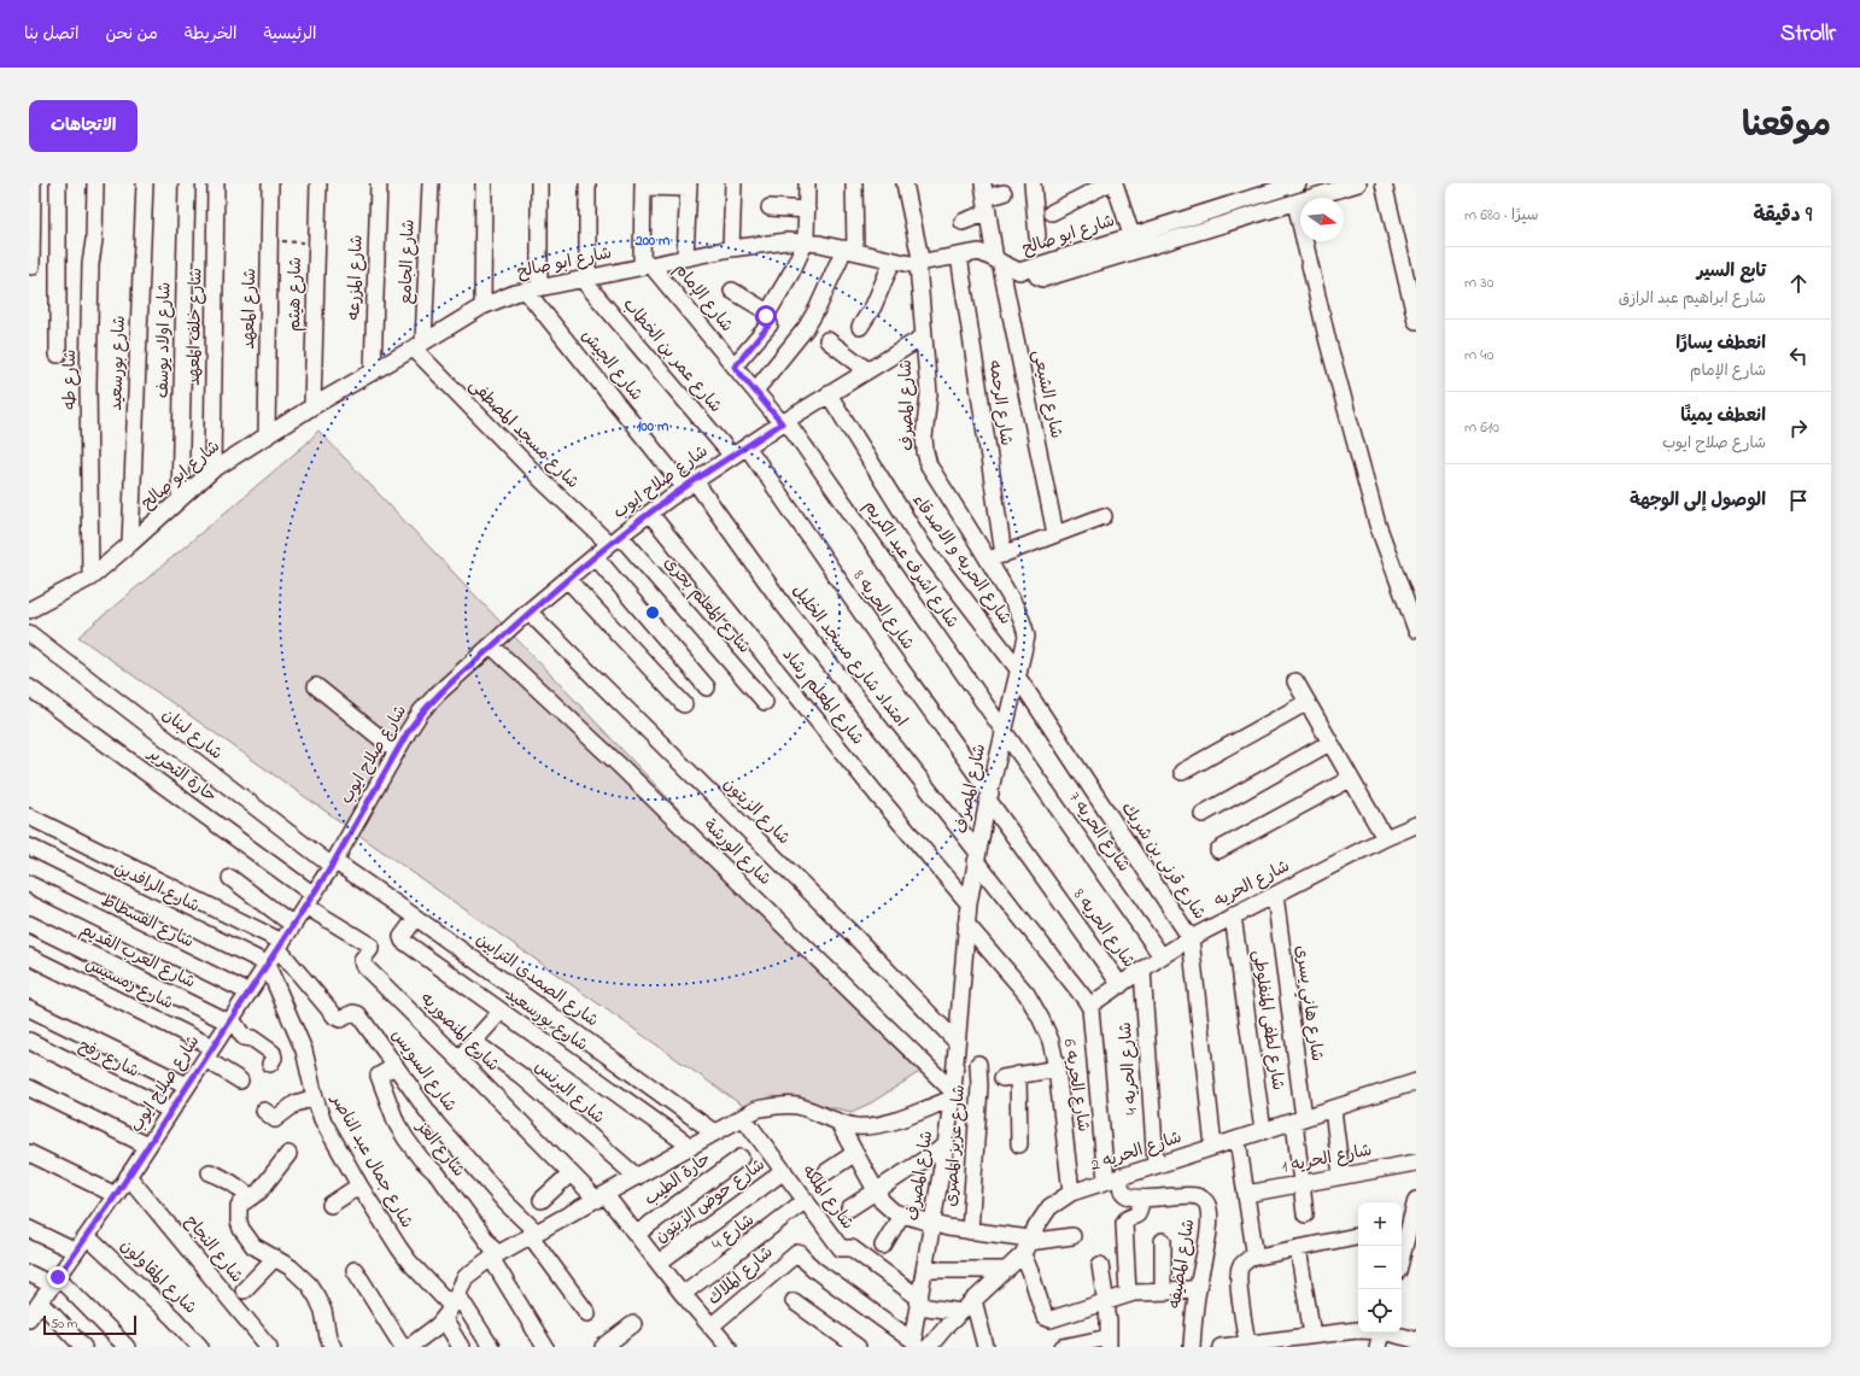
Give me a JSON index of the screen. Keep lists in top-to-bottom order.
{
  "streets": {
    "street": [
      "شارع ابو صالح",
      "شارع الجامع",
      "شارع المزرعه",
      "شارع هيثم",
      "شارع الإمام",
      "شارع المعهد",
      "شارع خلف المعهد",
      "شارع اولاد يوسف",
      "شارع عمر بن الخطاب",
      "شارع بورسعيد",
      "شارع الجيش",
      "شارع طه",
      "شارع الشيعى",
      "شارع الرحمه",
      "شارع المصرف",
      "شارع مسجد المصطفى",
      "شارع صلاح ايوب",
      "شارع الحريه و الاصدقاء",
      "شارع اشرف عبد الكريم",
      "شارع المعلم بحرى",
      "شارع الحريه 8",
      "امتداد شارع مسجد الخليل",
      "شارع المعلم رشاد",
      "شارع لبنان",
      "حارة التحرير",
      "شارع الزيتون",
      "شارع الحريه 7",
      "شارع الورشة",
      "شارع قرنى بن شريك",
      "شارع الحريه",
      "شارع الرافدين",
      "شارع الفسطاط",
      "شارع العرب القديم",
      "شارع الصمدى الترابين",
      "شارع رمسيس",
      "شارع هاني يسرى",
      "شارع لطفى المنفلوطى",
      "شارع المنصوريه",
      "شارع رفح",
      "شارع الحريه 4",
      "شارع السويس",
      "شارع الحريه 6",
      "شارع البرنس",
      "شارع عزيز المصرى",
      "شارع العز",
      "شارع الحريه 2",
      "شارع الحريه 1",
      "شارع جمال عبد الناصر",
      "حارة الطيب",
      "شارع الملكه",
      "شارع حوض الزيتون",
      "شارع 4",
      "شارع النجاح",
      "شارع المضيفه",
      "شارع الملاك",
      "شارع المقاولون"
    ]
  },
  "crossings": [
    ["شارع ابو صالح", "شارع الجامع"],
    ["شارع ابو صالح", "شارع المزرعه"],
    ["شارع ابو صالح", "شارع هيثم"],
    ["شارع ابو صالح", "شارع الإمام"],
    ["شارع ابو صالح", "شارع المعهد"],
    ["شارع ابو صالح", "شارع خلف المعهد"],
    ["شارع ابو صالح", "شارع اولاد يوسف"],
    ["شارع ابو صالح", "شارع عمر بن الخطاب"],
    ["شارع ابو صالح", "شارع بورسعيد"],
    ["شارع ابو صالح", "شارع الجيش"],
    ["شارع ابو صالح", "شارع طه"],
    ["شارع ابو صالح", "شارع الشيعى"],
    ["شارع ابو صالح", "شارع الرحمه"],
    ["شارع ابو صالح", "شارع المصرف"],
    ["شارع ابو صالح", "شارع مسجد المصطفى"],
    ["شارع الجامع", "شارع مسجد المصطفى"],
    ["شارع الإمام", "شارع صلاح ايوب"],
    ["شارع الإمام", "شارع اشرف عبد الكريم"],
    ["شارع عمر بن الخطاب", "شارع صلاح ايوب"],
    ["شارع بورسعيد", "شارع الصمدى الترابين"],
    ["شارع الجيش", "شارع صلاح ايوب"],
    ["شارع الجيش", "امتداد شارع مسجد الخليل"],
    ["شارع الرحمه", "شارع المصرف"],
    ["شارع المصرف", "شارع صلاح ايوب"],
    ["شارع المصرف", "شارع الحريه و الاصدقاء"],
    ["شارع المصرف", "شارع اشرف عبد الكريم"],
    ["شارع المصرف", "شارع الحريه 8"],
    ["شارع المصرف", "امتداد شارع مسجد الخليل"],
    ["شارع المصرف", "شارع المعلم رشاد"],
    ["شارع المصرف", "شارع الزيتون"],
    ["شارع المصرف", "شارع الحريه 7"],
    ["شارع المصرف", "شارع الورشة"],
    ["شارع المصرف", "شارع قرنى بن شريك"],
    ["شارع المصرف", "شارع الحريه 6"],
    ["شارع المصرف", "شارع الملكه"],
    ["شارع المصرف", "شارع الملاك"],
    ["شارع مسجد المصطفى", "شارع صلاح ايوب"],
    ["شارع مسجد المصطفى", "شارع المعلم بحرى"],
    ["شارع صلاح ايوب", "شارع الحريه و الاصدقاء"],
    ["شارع صلاح ايوب", "شارع اشرف عبد الكريم"],
    ["شارع صلاح ايوب", "شارع المعلم بحرى"],
    ["شارع صلاح ايوب", "شارع الحريه 8"],
    ["شارع صلاح ايوب", "امتداد شارع مسجد الخليل"],
    ["شارع صلاح ايوب", "شارع المعلم رشاد"],
    ["شارع صلاح ايوب", "شارع لبنان"],
    ["شارع صلاح ايوب", "حارة التحرير"],
    ["شارع صلاح ايوب", "شارع الزيتون"],
    ["شارع صلاح ايوب", "شارع الورشة"],
    ["شارع صلاح ايوب", "شارع الرافدين"],
    ["شارع صلاح ايوب", "شارع الفسطاط"],
    ["شارع صلاح ايوب", "شارع العرب القديم"],
    ["شارع صلاح ايوب", "شارع الصمدى الترابين"],
    ["شارع صلاح ايوب", "شارع رمسيس"],
    ["شارع صلاح ايوب", "شارع المنصوريه"],
    ["شارع صلاح ايوب", "شارع رفح"],
    ["شارع صلاح ايوب", "شارع السويس"],
    ["شارع صلاح ايوب", "شارع جمال عبد الناصر"],
    ["شارع صلاح ايوب", "شارع النجاح"],
    ["شارع صلاح ايوب", "شارع المقاولون"],
    ["شارع الحريه و الاصدقاء", "شارع قرنى بن شريك"],
    ["شارع اشرف عبد الكريم", "شارع الحريه 7"],
    ["شارع الحريه 8", "شارع الحريه"],
    ["امتداد شارع مسجد الخليل", "شارع الحريه"],
    ["شارع لبنان", "شارع الصمدى الترابين"],
    ["حارة التحرير", "شارع المنصوريه"],
    ["شارع الحريه 7", "شارع الحريه"],
    ["شارع قرنى بن شريك", "شارع الحريه"],
    ["شارع قرنى بن شريك", "شارع الحريه 2"],
    ["شارع الحريه", "شارع هاني يسرى"],
    ["شارع الحريه", "شارع لطفى المنفلوطى"],
    ["شارع الحريه", "شارع الحريه 4"],
    ["شارع الرافدين", "شارع جمال عبد الناصر"],
    ["شارع هاني يسرى", "شارع الحريه 2"],
    ["شارع هاني يسرى", "شارع الحريه 1"],
    ["شارع لطفى المنفلوطى", "شارع الحريه 2"],
    ["شارع المنصوريه", "حارة الطيب"],
    ["شارع المنصوريه", "شارع حوض الزيتون"],
    ["شارع المنصوريه", "شارع 4"],
    ["شارع المنصوريه", "شارع الملاك"],
    ["شارع الحريه 4", "شارع الحريه 2"],
    ["شارع السويس", "شارع العز"],
    ["شارع الحريه 6", "شارع الحريه 2"],
    ["شارع الحريه 2", "شارع المضيفه"],
    ["شارع الملكه", "شارع حوض الزيتون"],
    ["شارع الملكه", "شارع 4"]
  ],
  "scale_bar": "50 m",
  "north": "right",
  "page": {
    "header": "Strollr",
    "nav": [
      "الرئيسية",
      "الخريطة",
      "من نحن",
      "اتصل بنا"
    ],
    "title": "موقعنا",
    "buttons": "الاتجاهات",
    "heading": ["9 دقيقة", "سيرًا · 680 m"],
    "list": [
      ["تابع السير", "شارع ابراهيم عبد الرازق", "30 m"],
      ["انعطف يسارًا", "شارع الإمام", "40 m"],
      ["انعطف يمينًا", "شارع صلاح ايوب", "610 m"],
      "الوصول إلى الوجهة"
    ],
    "map_buttons": ["+", "−"],
    "scale": "50 m"
  },
  "rings": ["200 m", "100 m"]
}
